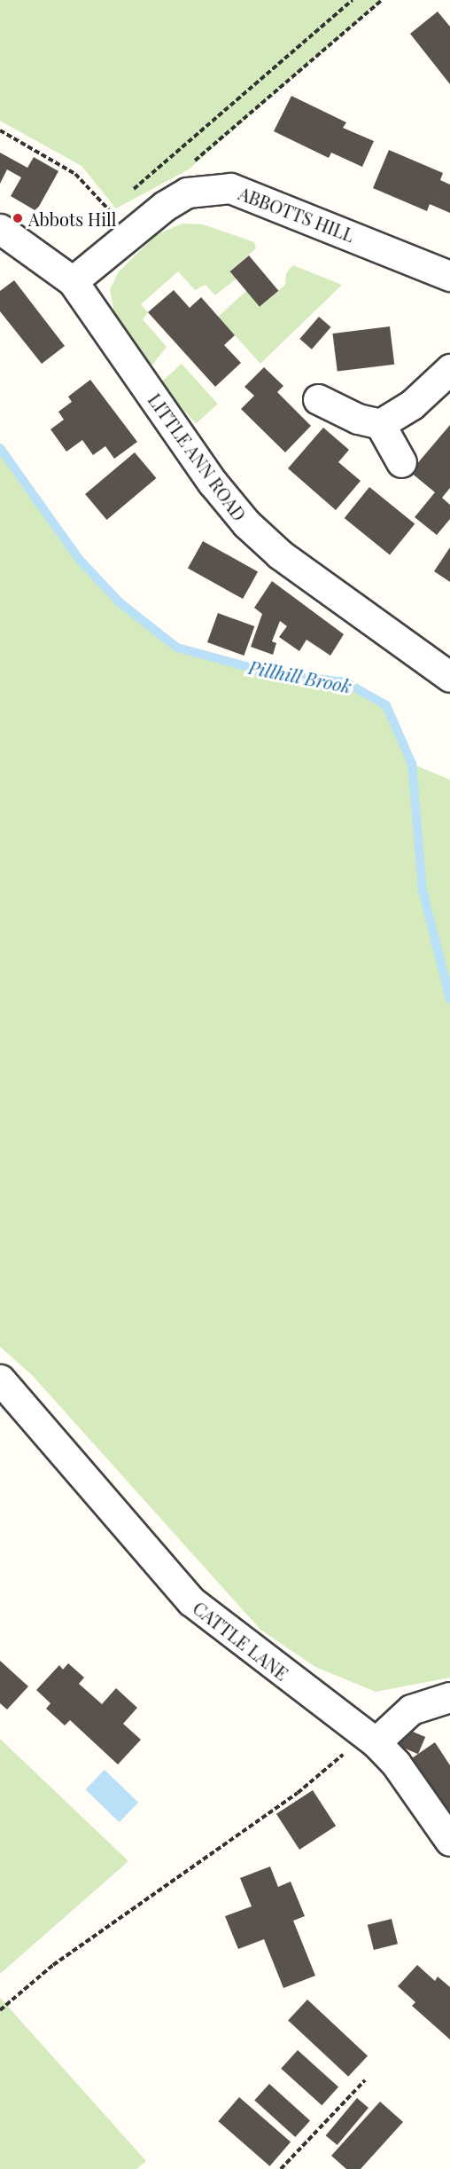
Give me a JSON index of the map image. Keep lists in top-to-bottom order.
{
  "streets": {
    "street": ["ABBOTTS HILL", "LITTLE ANN ROAD", "CATTLE LANE"]
  },
  "crossings": [
    ["ABBOTTS HILL", "LITTLE ANN ROAD"]
  ],
  "water": ["Pillhill Brook"],
  "places": ["Abbots Hill"]
}
